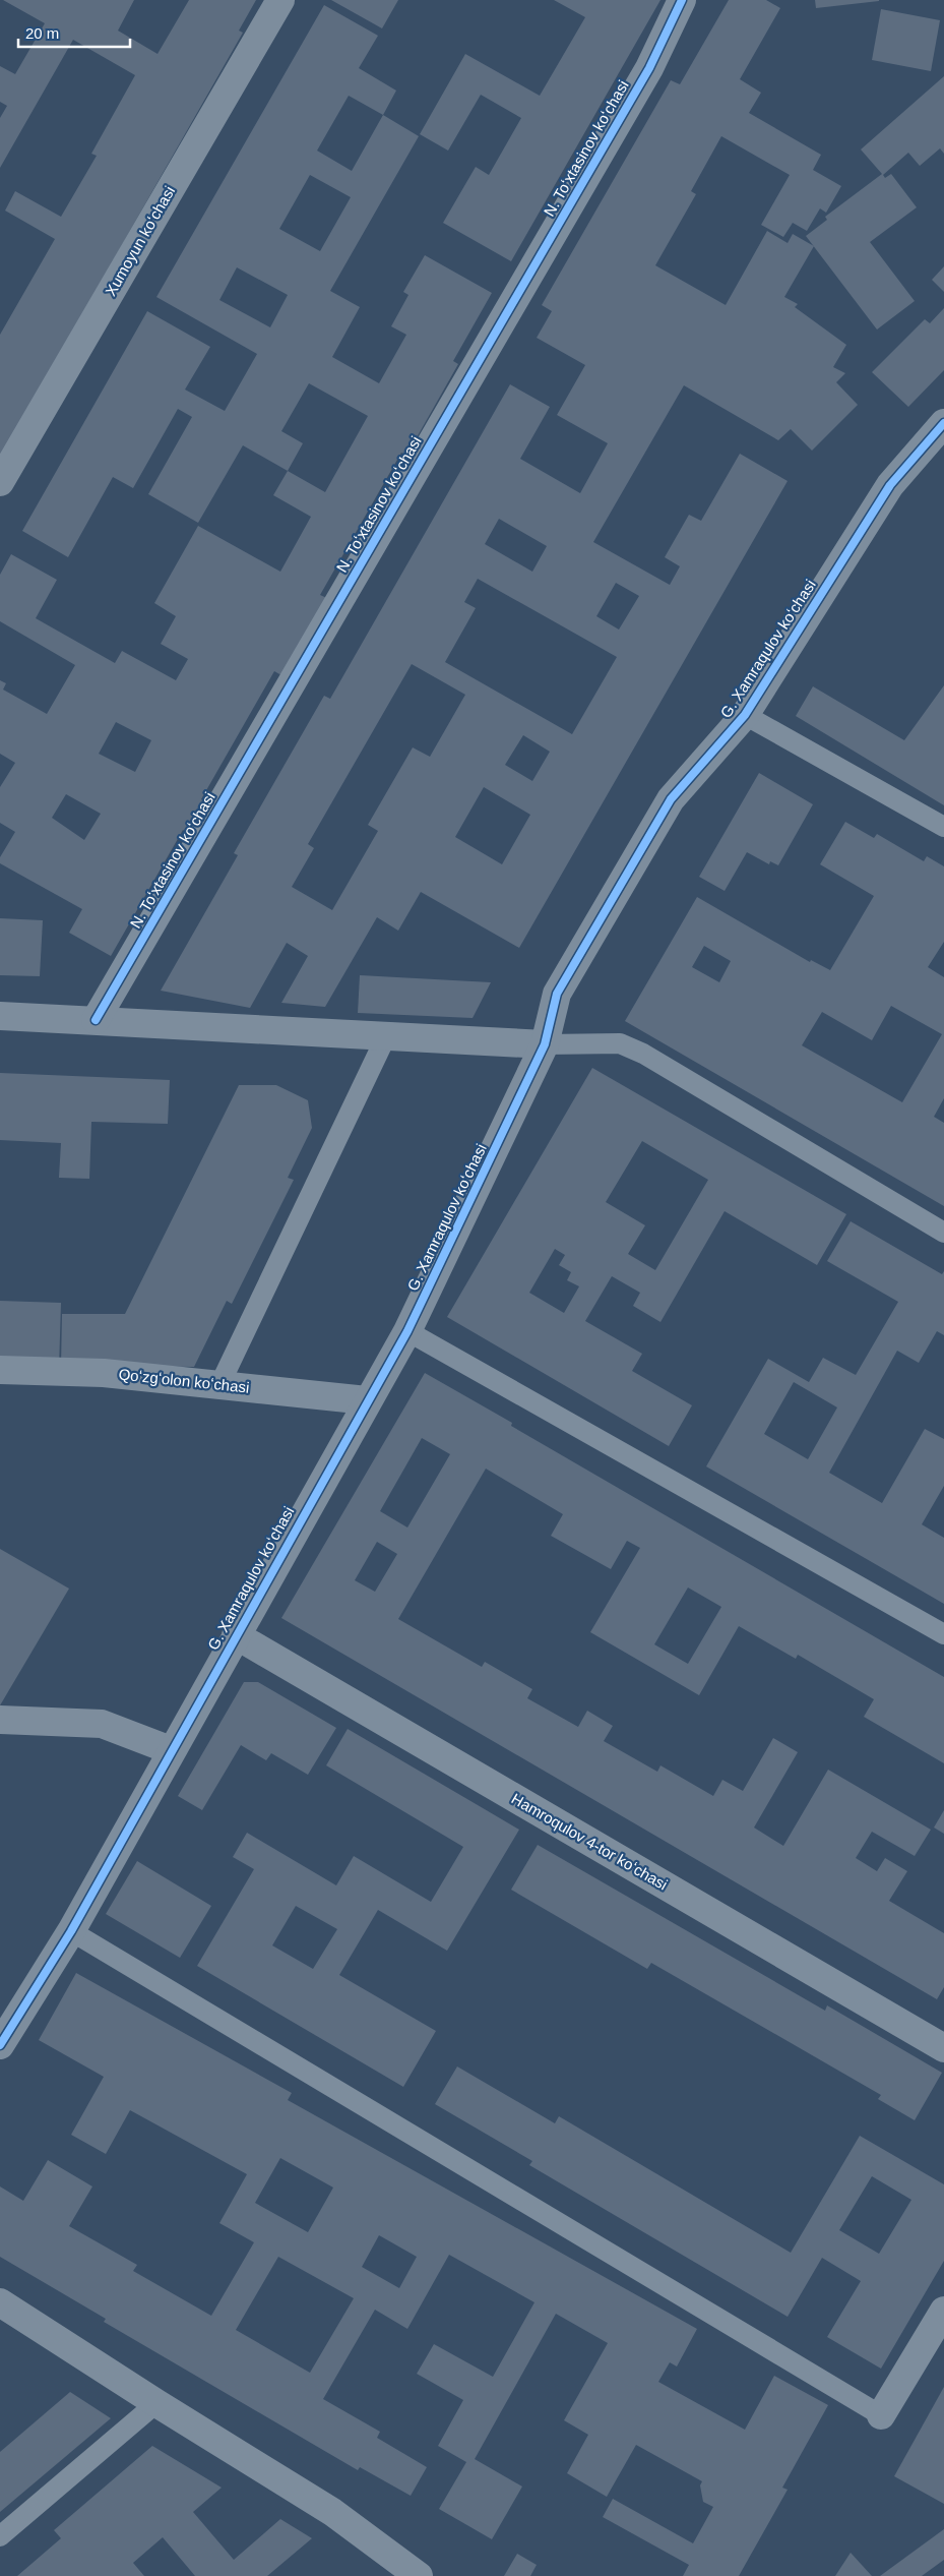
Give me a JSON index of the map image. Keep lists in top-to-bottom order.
{
  "streets": {
    "street": [
      "N. Toʻxtasinov koʻchasi",
      "Xumoyun koʻchasi",
      "G. Xamraqulov koʻchasi",
      "Qoʻzgʻolon koʻchasi",
      "Hamroqulov 4-tor koʻchasi"
    ]
  },
  "crossings": [
    ["G. Xamraqulov koʻchasi", "Qoʻzgʻolon koʻchasi"],
    ["G. Xamraqulov koʻchasi", "Hamroqulov 4-tor koʻchasi"]
  ],
  "scale_bar": "20 m"
}
